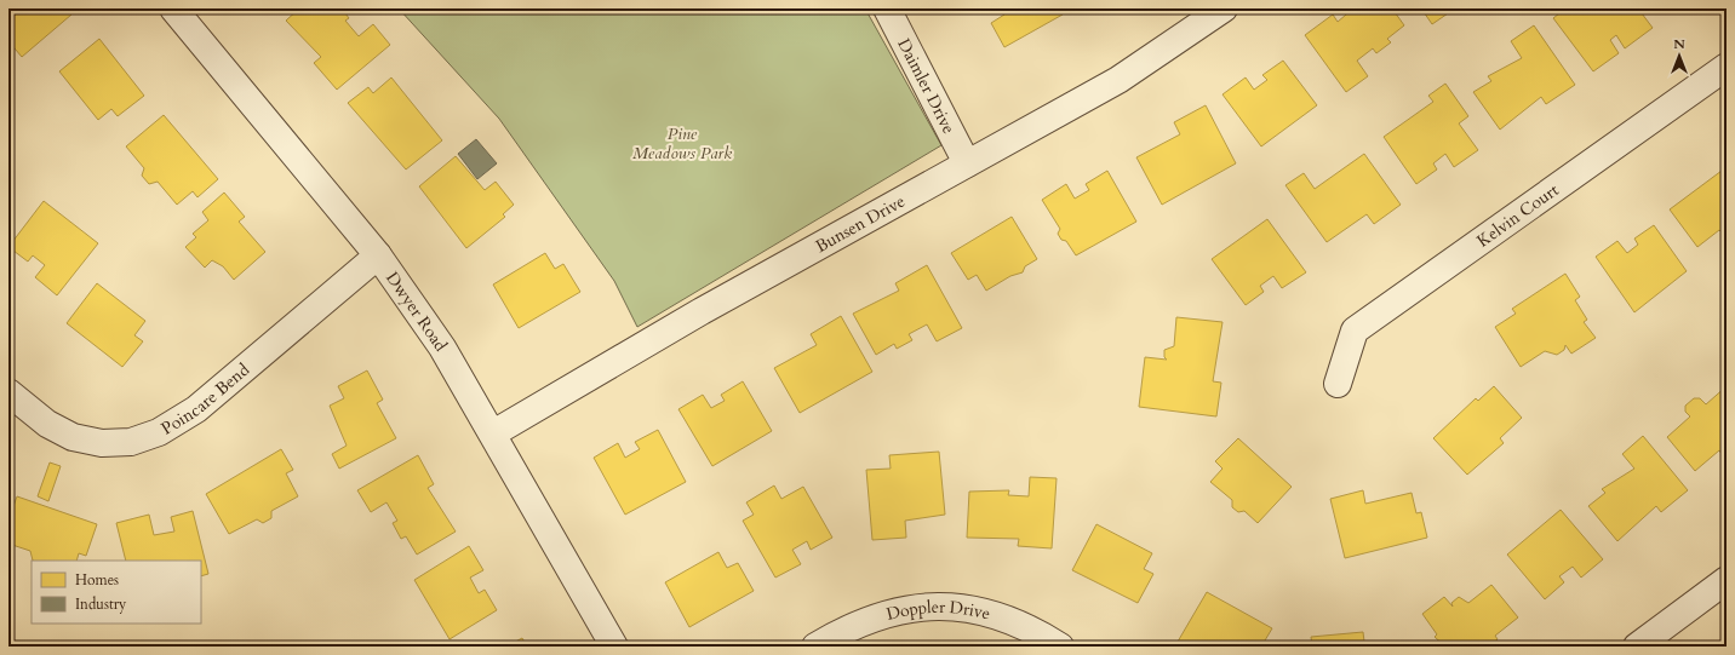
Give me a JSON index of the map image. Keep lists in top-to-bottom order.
{
  "streets": {
    "street": [
      "Daimler Drive",
      "Kelvin Court",
      "Bunsen Drive",
      "Dwyer Road",
      "Poincare Bend",
      "Doppler Drive"
    ]
  },
  "crossings": [
    ["Daimler Drive", "Bunsen Drive"],
    ["Bunsen Drive", "Dwyer Road"],
    ["Dwyer Road", "Poincare Bend"]
  ],
  "parks": ["Pine Meadows Park"],
  "legend": ["Homes", "Industry"],
  "north": "top"
}
